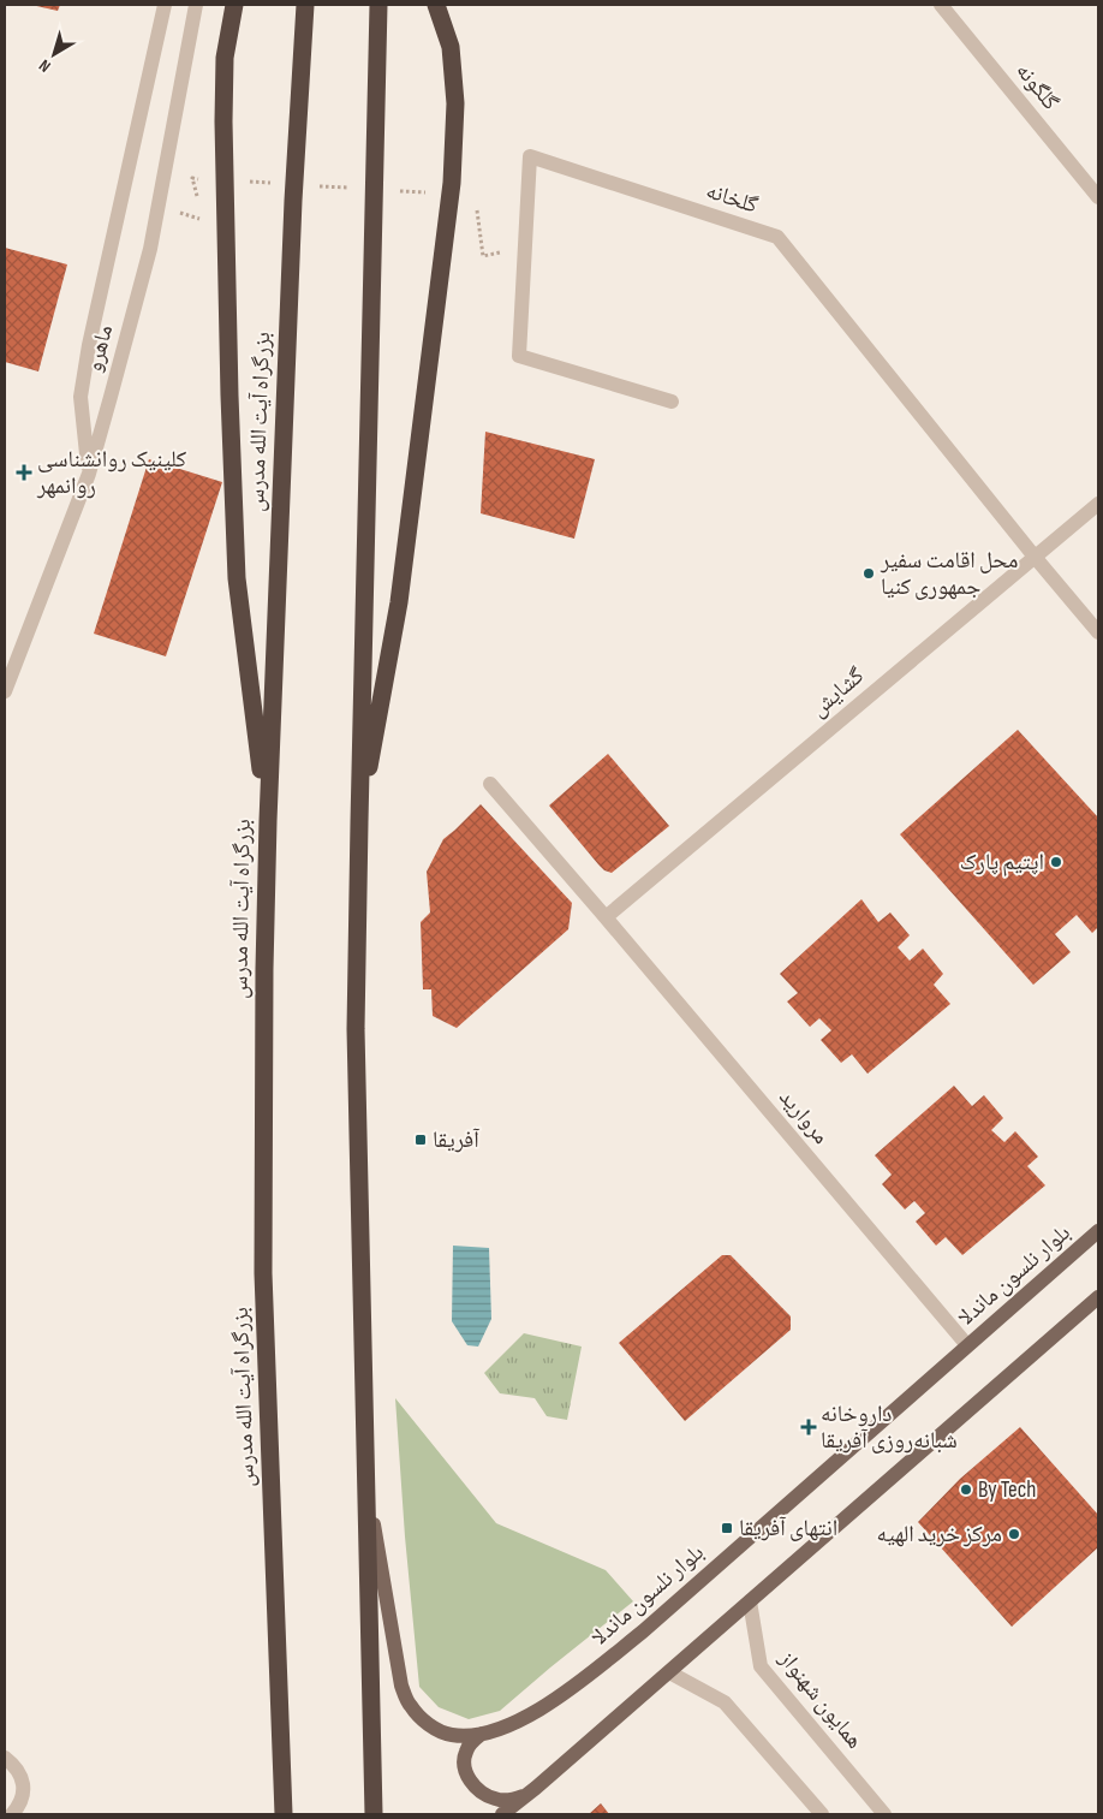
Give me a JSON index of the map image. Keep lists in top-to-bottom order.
{
  "streets": {
    "highway": ["بزرگراه آیت الله مدرس"],
    "main road": ["بلوار نلسون ماندلا"],
    "street": [
      "گلگونه",
      "گلخانه",
      "ماهرو",
      "گشایش",
      "مروارید",
      "همایون شهنواز"
    ]
  },
  "crossings": [
    ["گلخانه", "گشایش"],
    ["گشایش", "مروارید"],
    ["مروارید", "بلوار نلسون ماندلا"]
  ],
  "places": {
    "health": ["کلینیک روانشناسی روانمهر", "داروخانه شبانه‌روزی آفریقا"],
    "other": [
      "محل اقامت سفیر جمهوری کنیا",
      "اپتیم پارک",
      "By Tech",
      "مرکز خرید الهیه"
    ],
    "transit": ["آفریقا", "انتهای آفریقا"]
  },
  "north": "bottom left"
}
